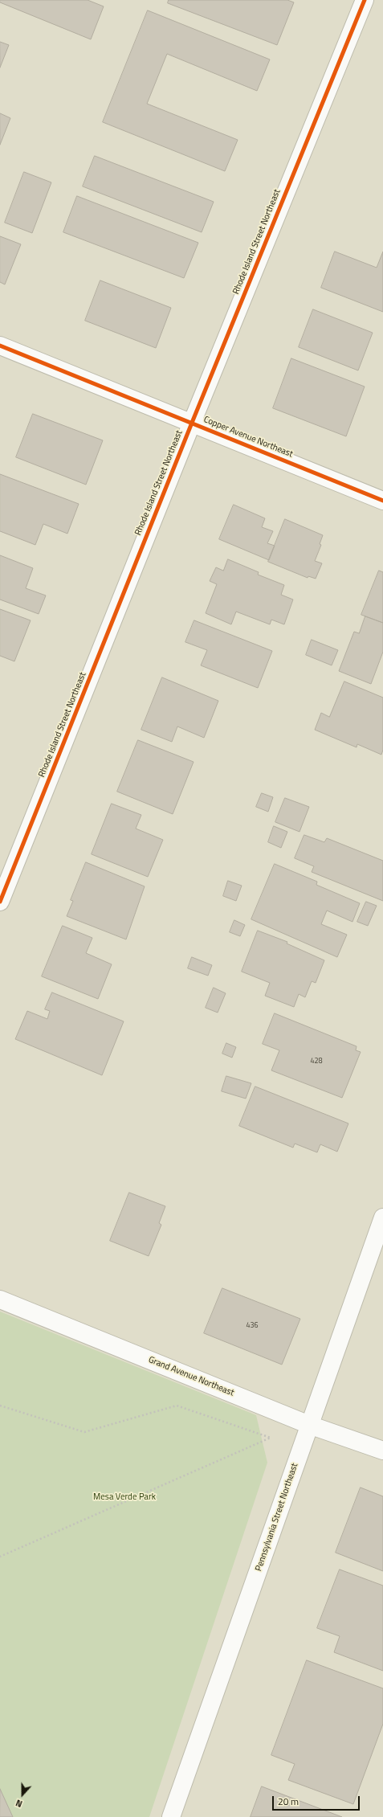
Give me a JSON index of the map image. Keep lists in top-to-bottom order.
{
  "streets": {
    "street": [
      "Rhode Island Street Northeast",
      "Copper Avenue Northeast",
      "Grand Avenue Northeast",
      "Pennsylvania Street Northeast"
    ]
  },
  "crossings": [
    ["Rhode Island Street Northeast", "Copper Avenue Northeast"],
    ["Grand Avenue Northeast", "Pennsylvania Street Northeast"]
  ],
  "parks": ["Mesa Verde Park"],
  "house_numbers": ["428", "436"],
  "scale_bar": "20 m",
  "north": "bottom"
}
